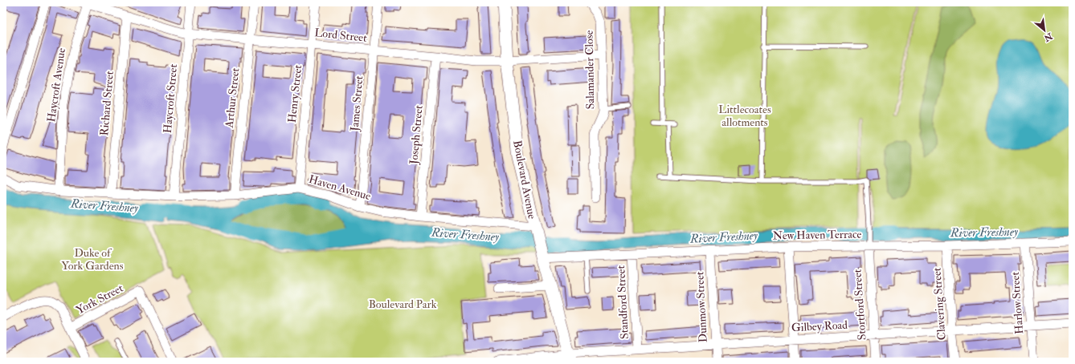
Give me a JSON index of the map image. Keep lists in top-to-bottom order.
{
  "streets": {
    "street": [
      "Lord Street",
      "Salamander Close",
      "Haycroft Avenue",
      "Henry Street",
      "Arthur Street",
      "Haycroft Street",
      "Richard Street",
      "James Street",
      "Joseph Street",
      "Boulevard Avenue",
      "Haven Avenue",
      "New Haven Terrace",
      "York Street",
      "Standford Street",
      "Harlow Street",
      "Clavering Street",
      "Stortford Street",
      "Dunmow Street",
      "Gilbey Road"
    ]
  },
  "crossings": [
    ["Lord Street", "Salamander Close"],
    ["Lord Street", "Haycroft Avenue"],
    ["Lord Street", "Henry Street"],
    ["Lord Street", "Arthur Street"],
    ["Lord Street", "Haycroft Street"],
    ["Lord Street", "Richard Street"],
    ["Lord Street", "James Street"],
    ["Lord Street", "Joseph Street"],
    ["Lord Street", "Boulevard Avenue"],
    ["Haycroft Avenue", "Haven Avenue"],
    ["Henry Street", "Haven Avenue"],
    ["Arthur Street", "Haven Avenue"],
    ["Haycroft Street", "Haven Avenue"],
    ["Richard Street", "Haven Avenue"],
    ["James Street", "Haven Avenue"],
    ["Joseph Street", "Haven Avenue"],
    ["Boulevard Avenue", "Haven Avenue"],
    ["Boulevard Avenue", "New Haven Terrace"],
    ["Boulevard Avenue", "Gilbey Road"],
    ["New Haven Terrace", "Standford Street"],
    ["New Haven Terrace", "Harlow Street"],
    ["New Haven Terrace", "Clavering Street"],
    ["New Haven Terrace", "Stortford Street"],
    ["New Haven Terrace", "Dunmow Street"],
    ["Standford Street", "Gilbey Road"],
    ["Harlow Street", "Gilbey Road"],
    ["Clavering Street", "Gilbey Road"],
    ["Stortford Street", "Gilbey Road"],
    ["Dunmow Street", "Gilbey Road"]
  ],
  "water": ["River Freshney"],
  "parks": ["Littlecoates allotments", "Duke of York Gardens", "Boulevard Park"],
  "north": "bottom right"
}
